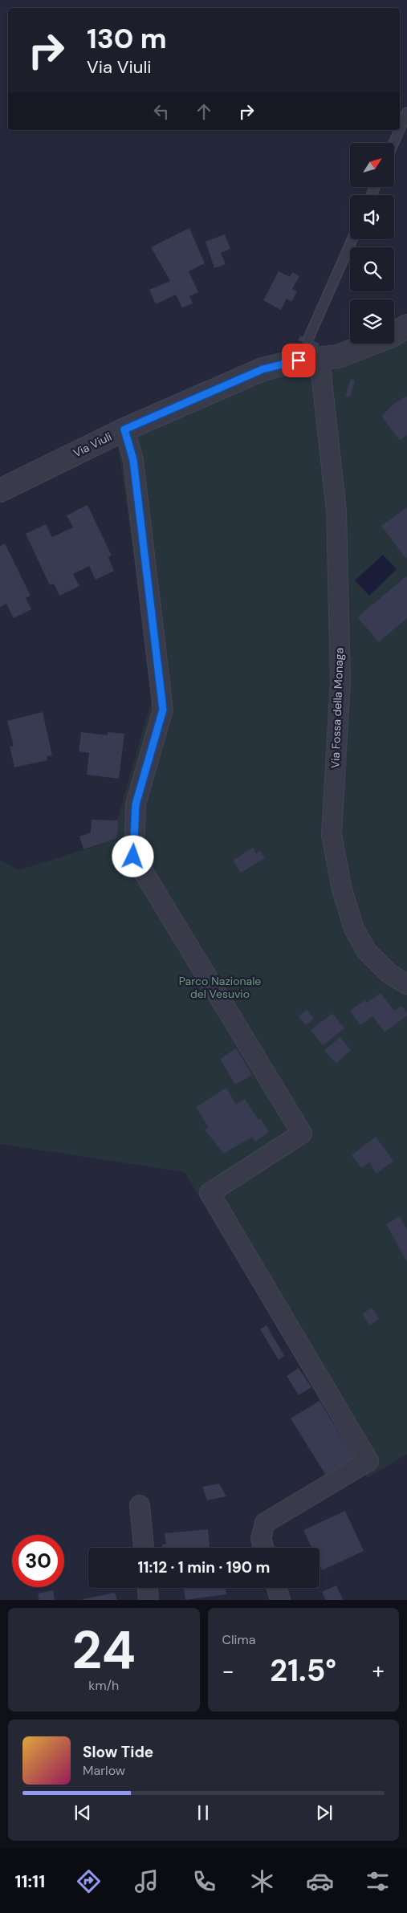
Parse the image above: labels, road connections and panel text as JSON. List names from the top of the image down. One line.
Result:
{"streets":{"street":["Via Viuli","Via Fossa della Monaga"]},"crossings":[["Via Viuli","Via Fossa della Monaga"]],"parks":["Parco Nazionale del Vesuvio"],"north":"top right","page":{"turn":["130 m","Via Viuli"],"limit":"30","trip":"11:12 · 1 min · 190 m","tile":[["24","km/h"],"Clima"],"heat":["−","21.5°","+"],"song":["Slow Tide","Marlow"],"tabs":"11:11"}}
